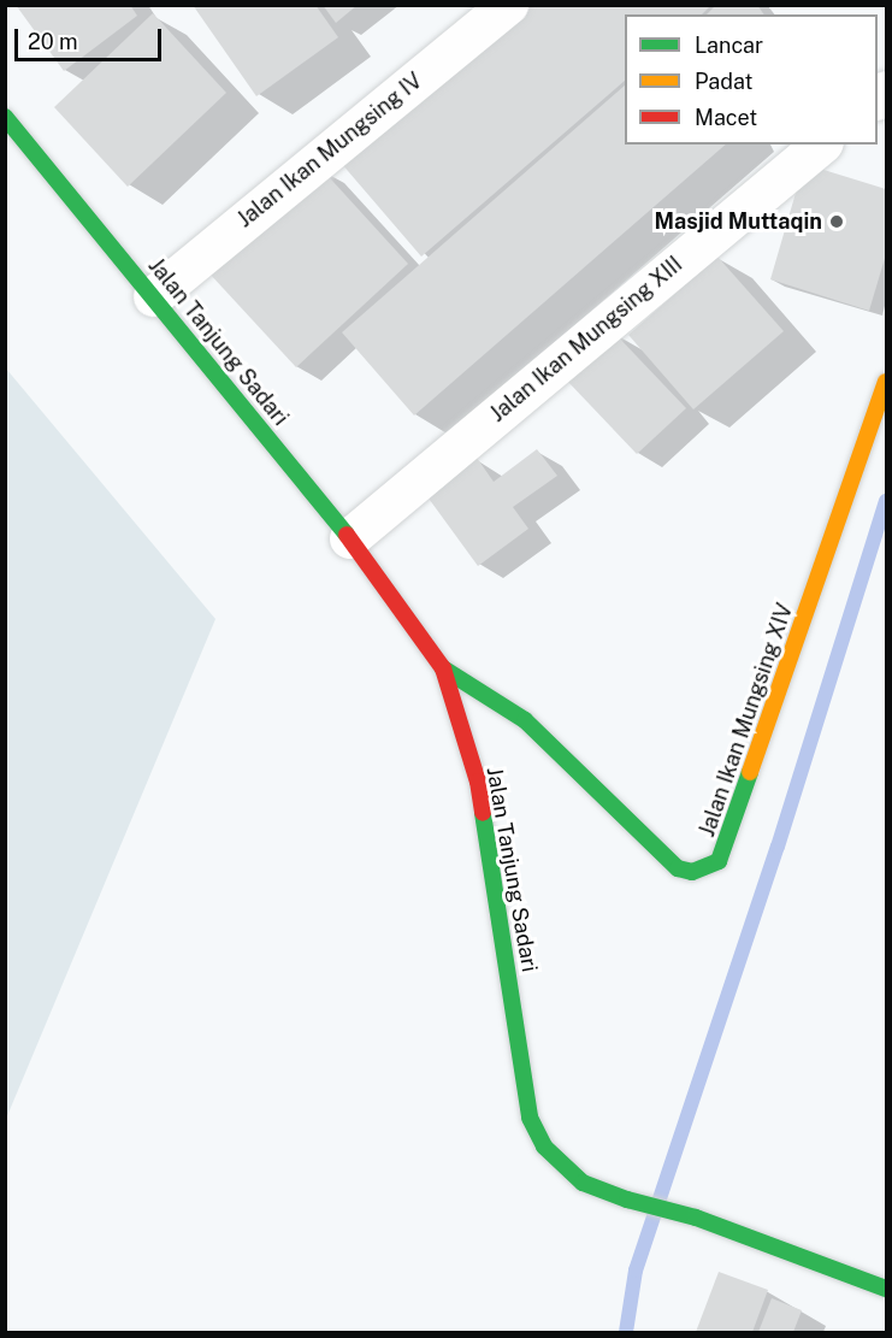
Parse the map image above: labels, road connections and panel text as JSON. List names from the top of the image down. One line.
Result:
{"streets":{"street":["Jalan Ikan Mungsing IV","Jalan Ikan Mungsing XIII","Jalan Tanjung Sadari","Jalan Ikan Mungsing XIV"]},"crossings":[["Jalan Ikan Mungsing IV","Jalan Tanjung Sadari"],["Jalan Ikan Mungsing XIII","Jalan Tanjung Sadari"],["Jalan Tanjung Sadari","Jalan Ikan Mungsing XIV"]],"places":["Masjid Muttaqin"],"legend":["Lancar","Padat","Macet"],"scale_bar":"20 m"}
